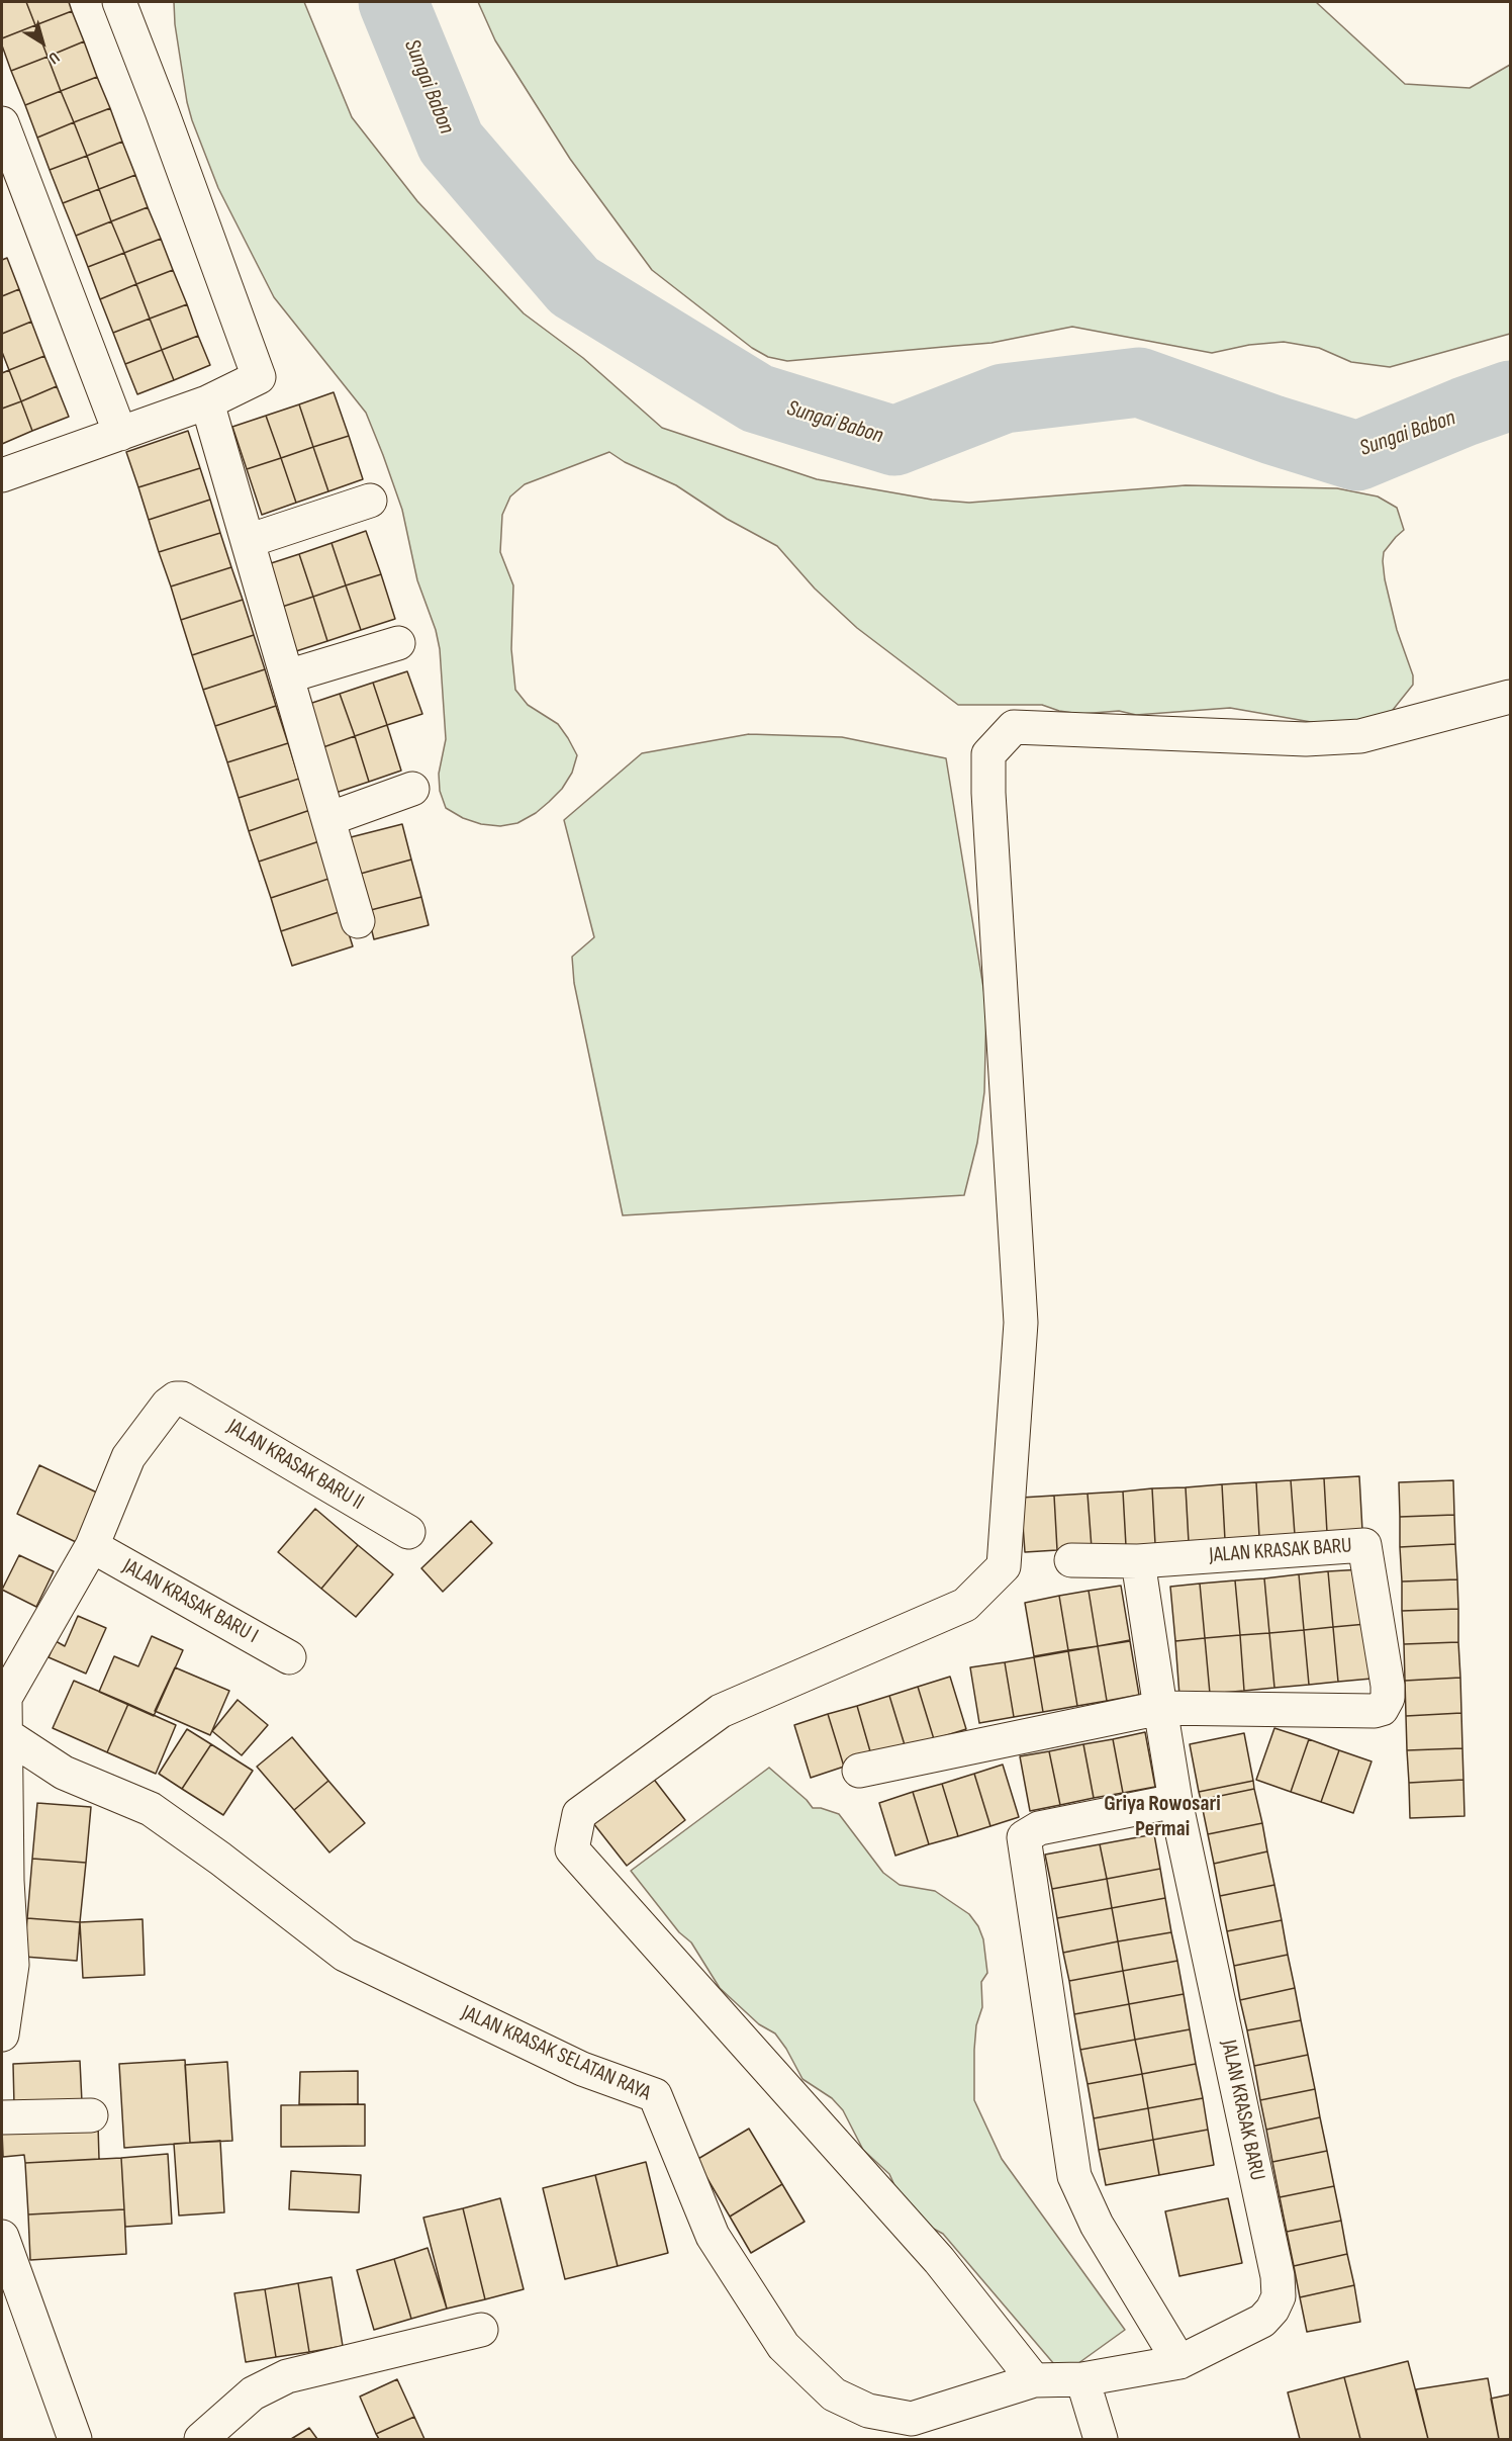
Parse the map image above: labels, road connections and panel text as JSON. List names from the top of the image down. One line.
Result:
{"streets":{"street":["JALAN KRASAK BARU II","JALAN KRASAK BARU","JALAN KRASAK BARU I","JALAN KRASAK SELATAN RAYA"]},"crossings":[["JALAN KRASAK BARU II","JALAN KRASAK BARU I"],["JALAN KRASAK BARU","JALAN KRASAK SELATAN RAYA"]],"districts":["Griya Rowosari Permai"],"water":["Sungai Babon"],"north":"bottom right"}
